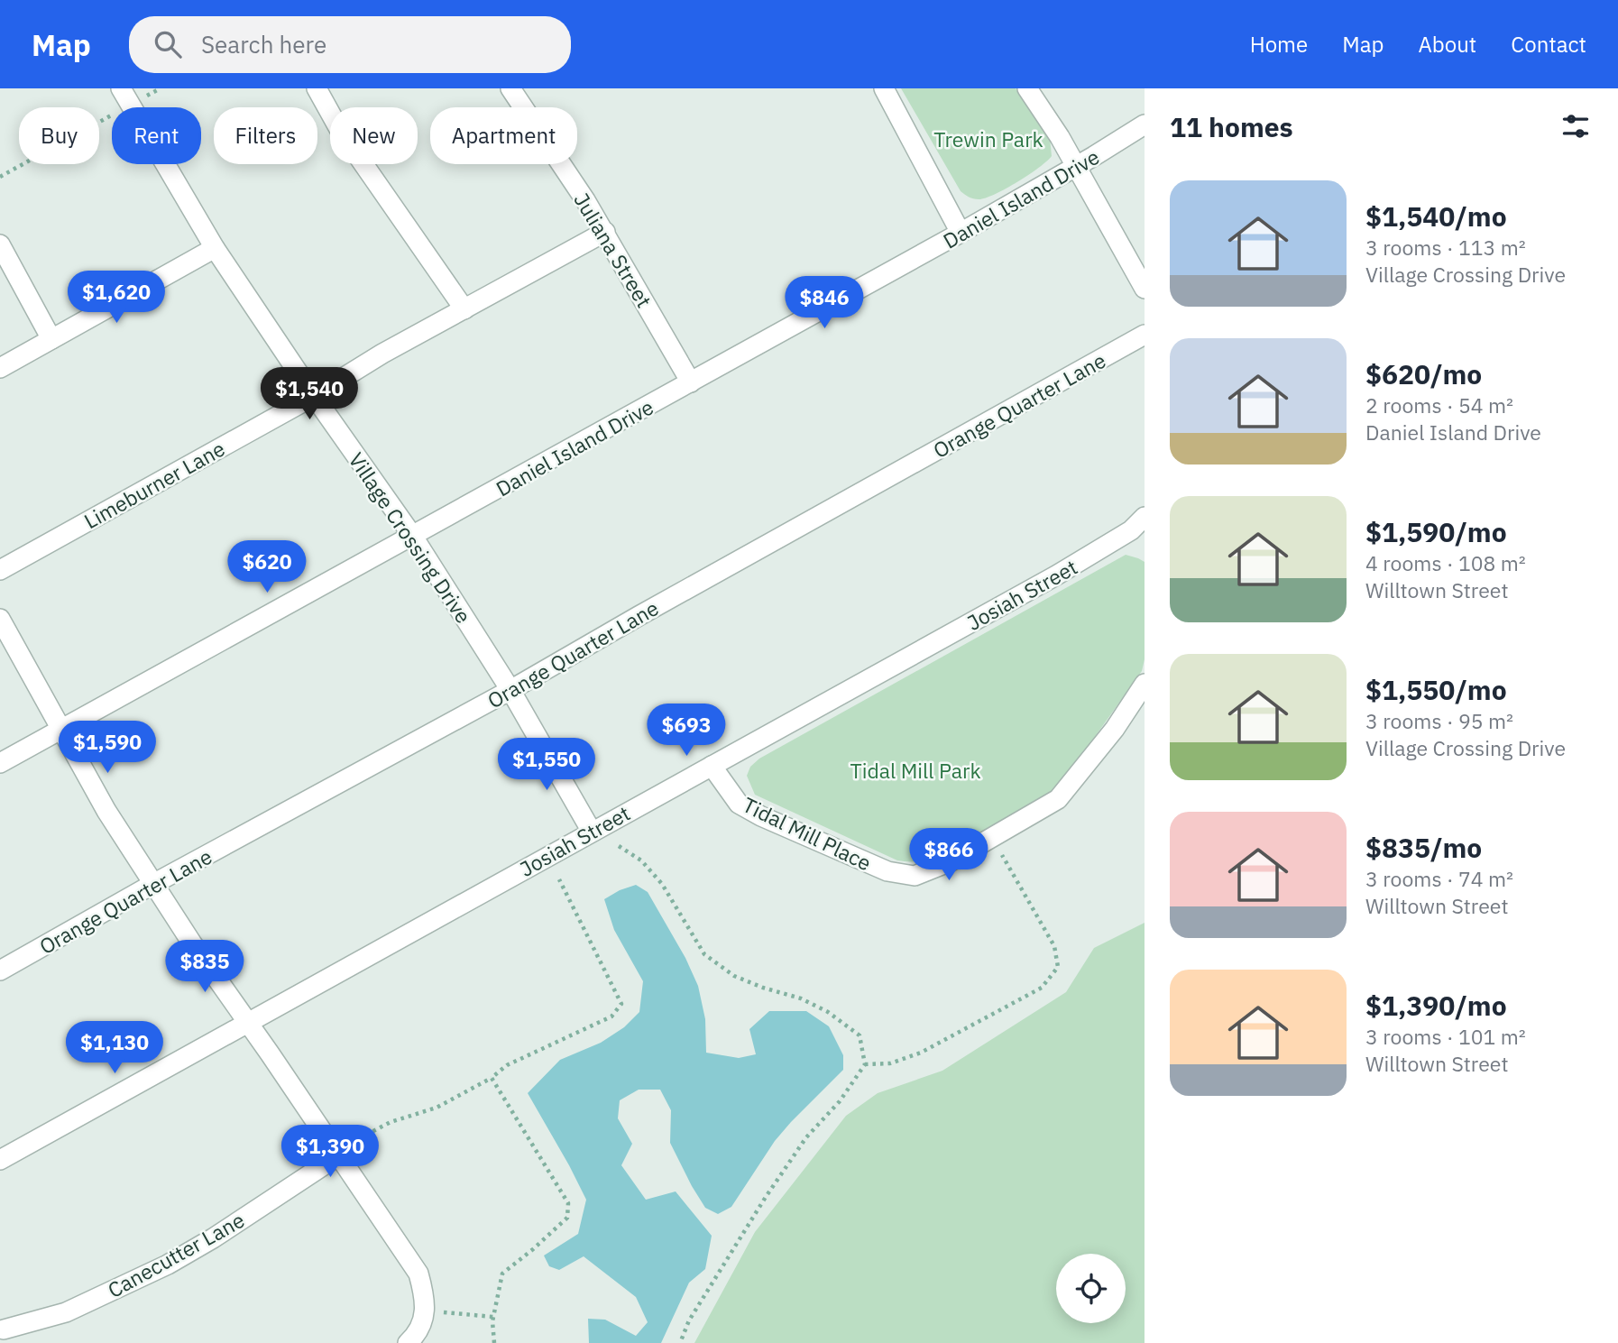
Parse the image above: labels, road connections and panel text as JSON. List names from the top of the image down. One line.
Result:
{"streets":{"street":["Daniel Island Drive","Juliana Street","Orange Quarter Lane","Limeburner Lane","Village Crossing Drive","Josiah Street","Tidal Mill Place","Canecutter Lane"]},"crossings":[["Daniel Island Drive","Juliana Street"],["Daniel Island Drive","Village Crossing Drive"],["Juliana Street","Limeburner Lane"],["Orange Quarter Lane","Village Crossing Drive"],["Limeburner Lane","Village Crossing Drive"],["Village Crossing Drive","Josiah Street"],["Josiah Street","Tidal Mill Place"]],"parks":["Trewin Park","Tidal Mill Park"],"page":{"header":"Map","search":"Search here","nav":["Home","Map","About","Contact"],"heading":"11 homes","chip":["Buy","Rent","Filters","New","Apartment"],"list":[{"name":"$1,540/mo","note":"3 rooms · 113 m² · Village Crossing Drive"},{"name":"$620/mo","note":"2 rooms · 54 m² · Daniel Island Drive"},{"name":"$1,590/mo","note":"4 rooms · 108 m² · Willtown Street"},{"name":"$1,550/mo","note":"3 rooms · 95 m² · Village Crossing Drive"},{"name":"$835/mo","note":"3 rooms · 74 m² · Willtown Street"},{"name":"$1,390/mo","note":"3 rooms · 101 m² · Willtown Street"}],"price":["$1,620","$846","$1,540","$620","$693","$1,590","$1,550","$866","$835","$1,130","$1,390"]}}
